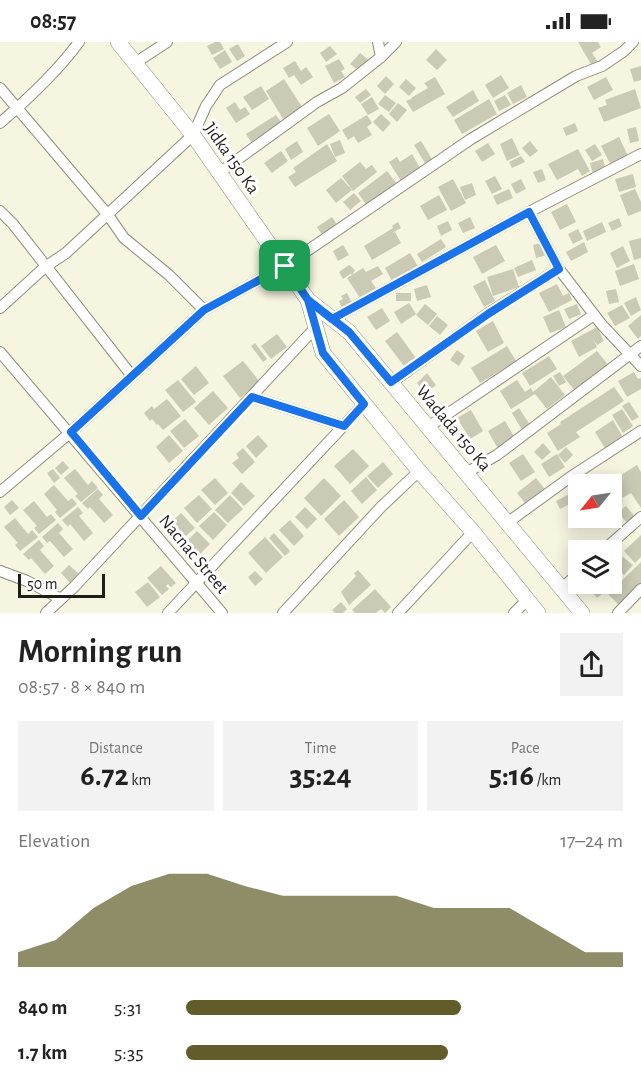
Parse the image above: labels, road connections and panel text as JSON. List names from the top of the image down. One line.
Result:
{"streets":{"street":["Jidka 150 Ka","Wadada 150 Ka","Nacnac Street"]},"crossings":[["Jidka 150 Ka","Wadada 150 Ka"]],"scale_bar":"50 m","north":"bottom left","page":{"status":"08:57","scale":"50 m","heading":["Morning run","08:57 · 8 × 840 m"],"stats":[["Distance","6.72 km"],["Time","35:24"],["Pace","5:16 /km"]],"chart":["Elevation","17–24 m"],"list":[{"name":"840 m","note":"5:31"},{"name":"1.7 km","note":"5:35"}]}}
